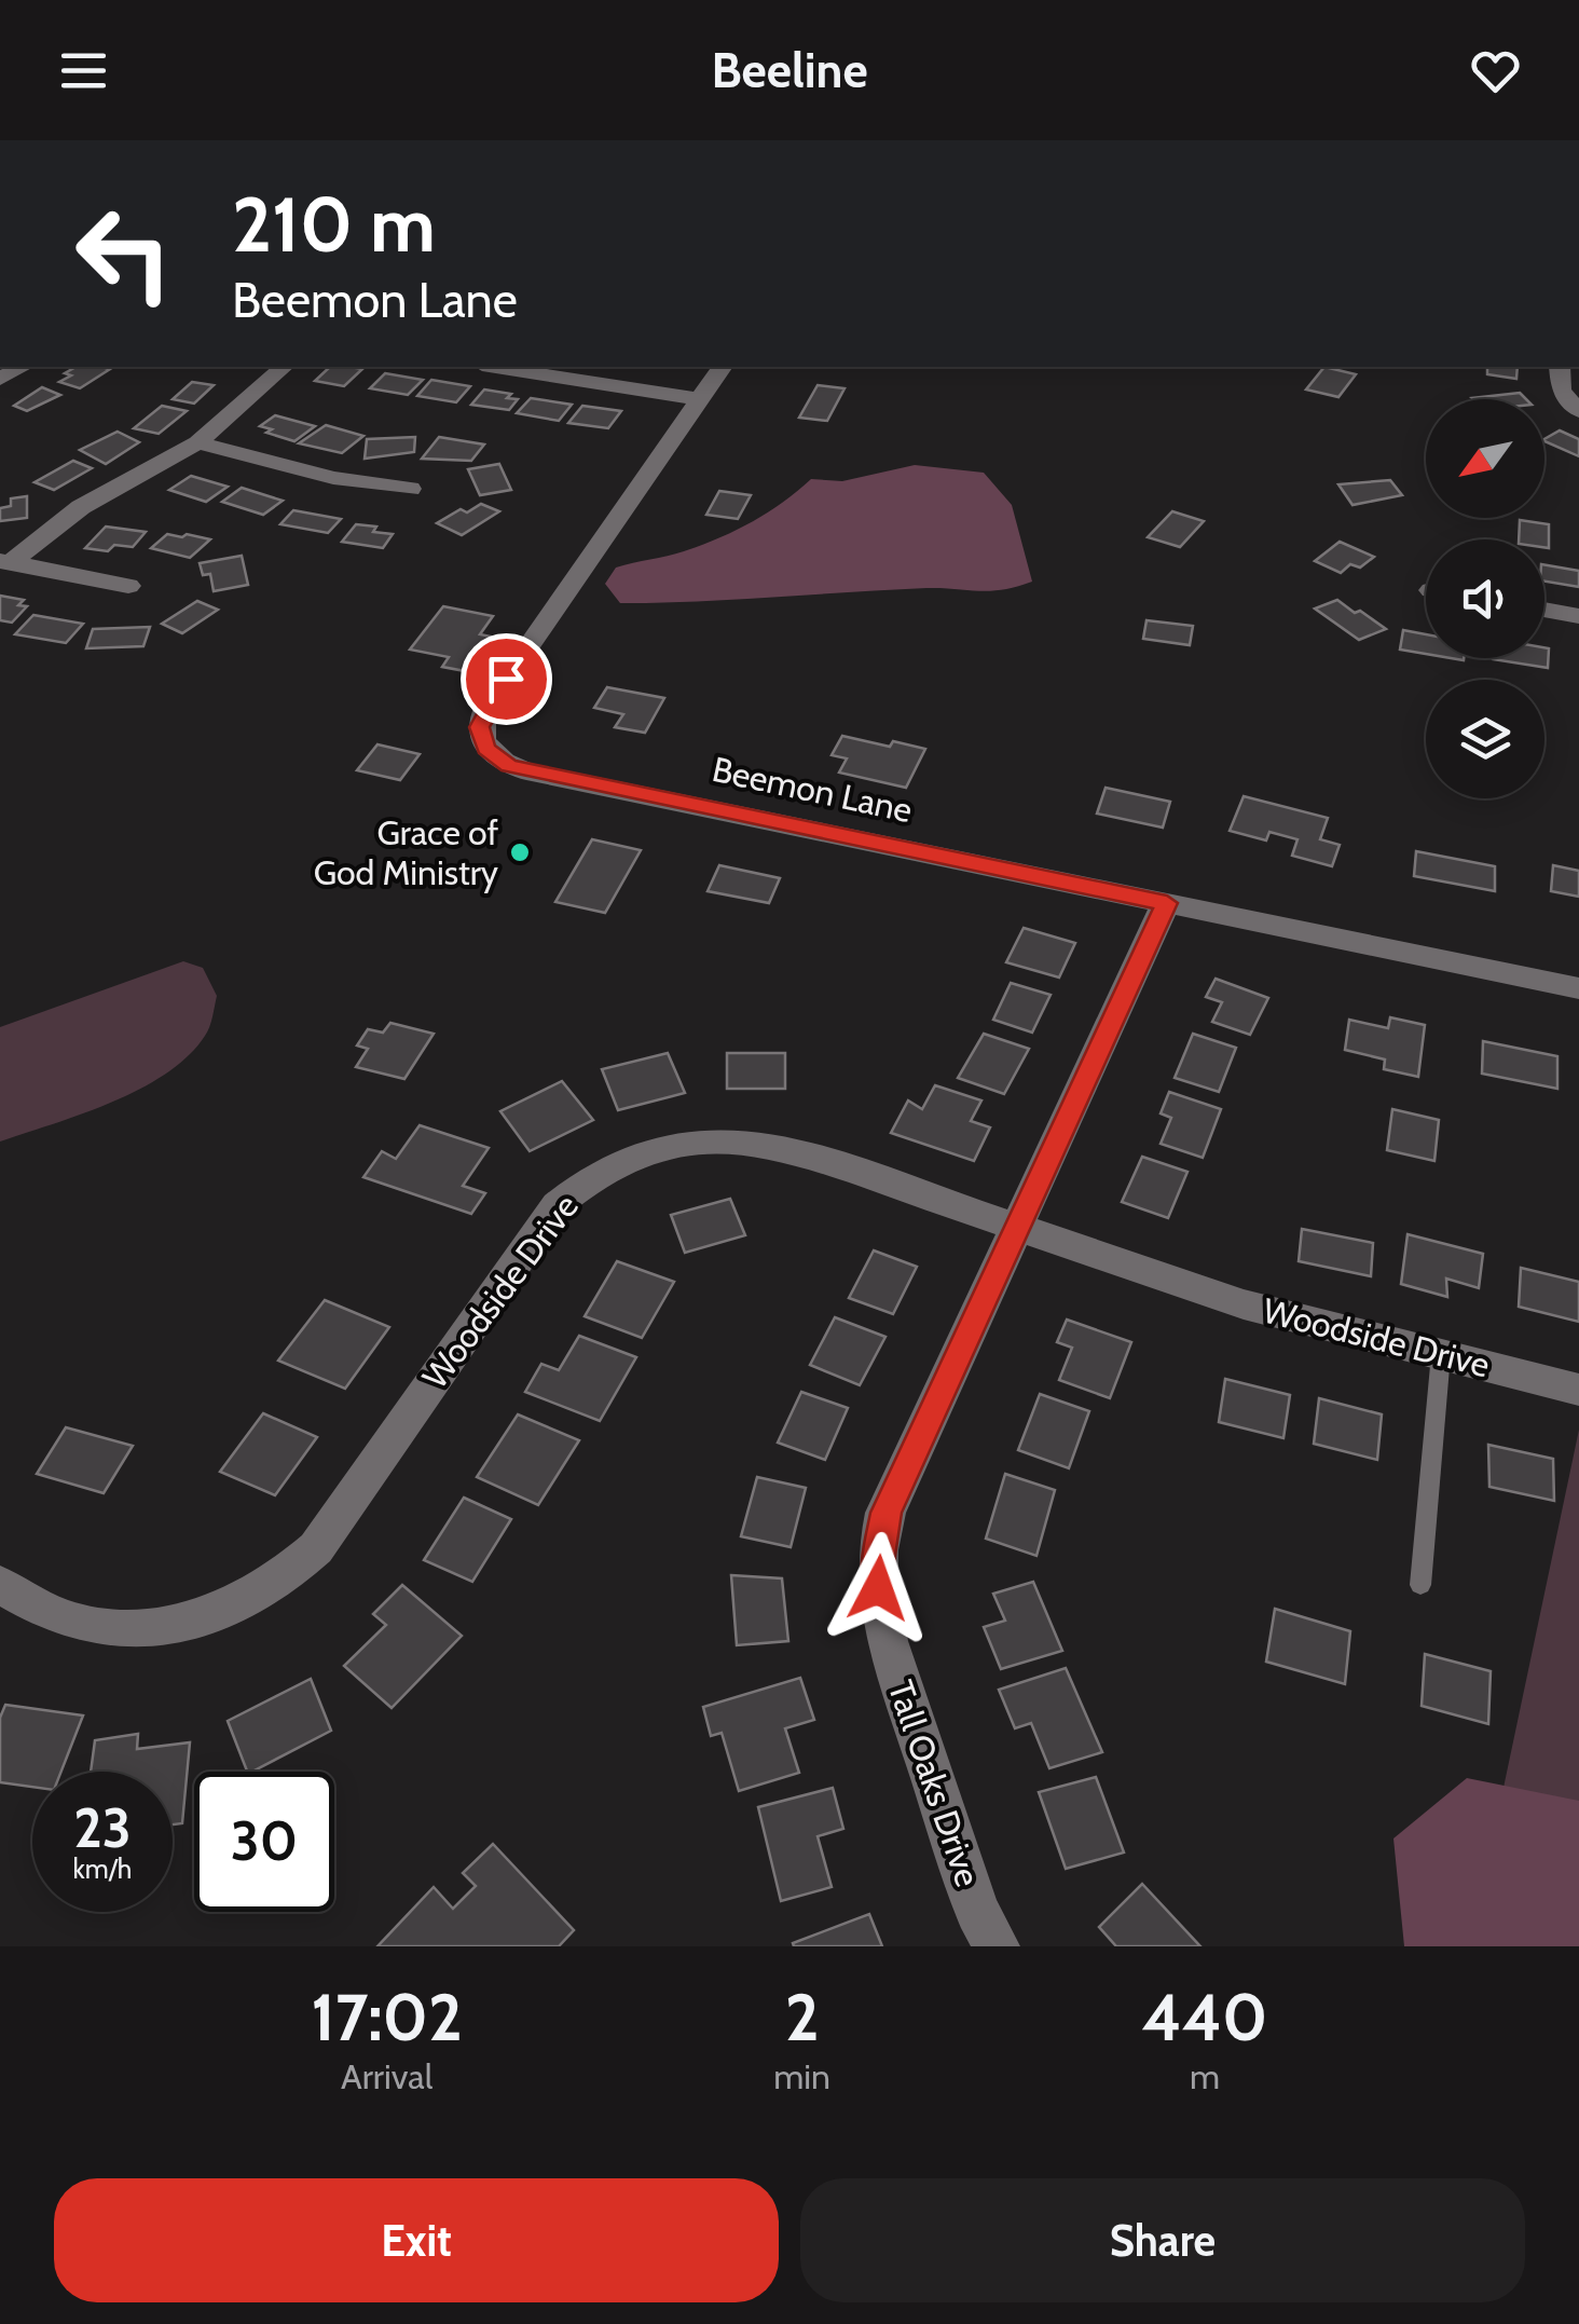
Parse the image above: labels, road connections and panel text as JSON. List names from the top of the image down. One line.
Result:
{"streets":{"street":["Beemon Lane","Woodside Drive","Tall Oaks Drive"]},"crossings":[["Beemon Lane","Tall Oaks Drive"],["Woodside Drive","Tall Oaks Drive"]],"places":["Grace of God Ministry"],"north":"bottom left","page":{"header":"Beeline","turn":["210 m","Beemon Lane"],"speed":"23 km/h","limit":"30","eta":["17:02","Arrival","2","min","440","m"],"buttons":["Exit","Share"]}}
